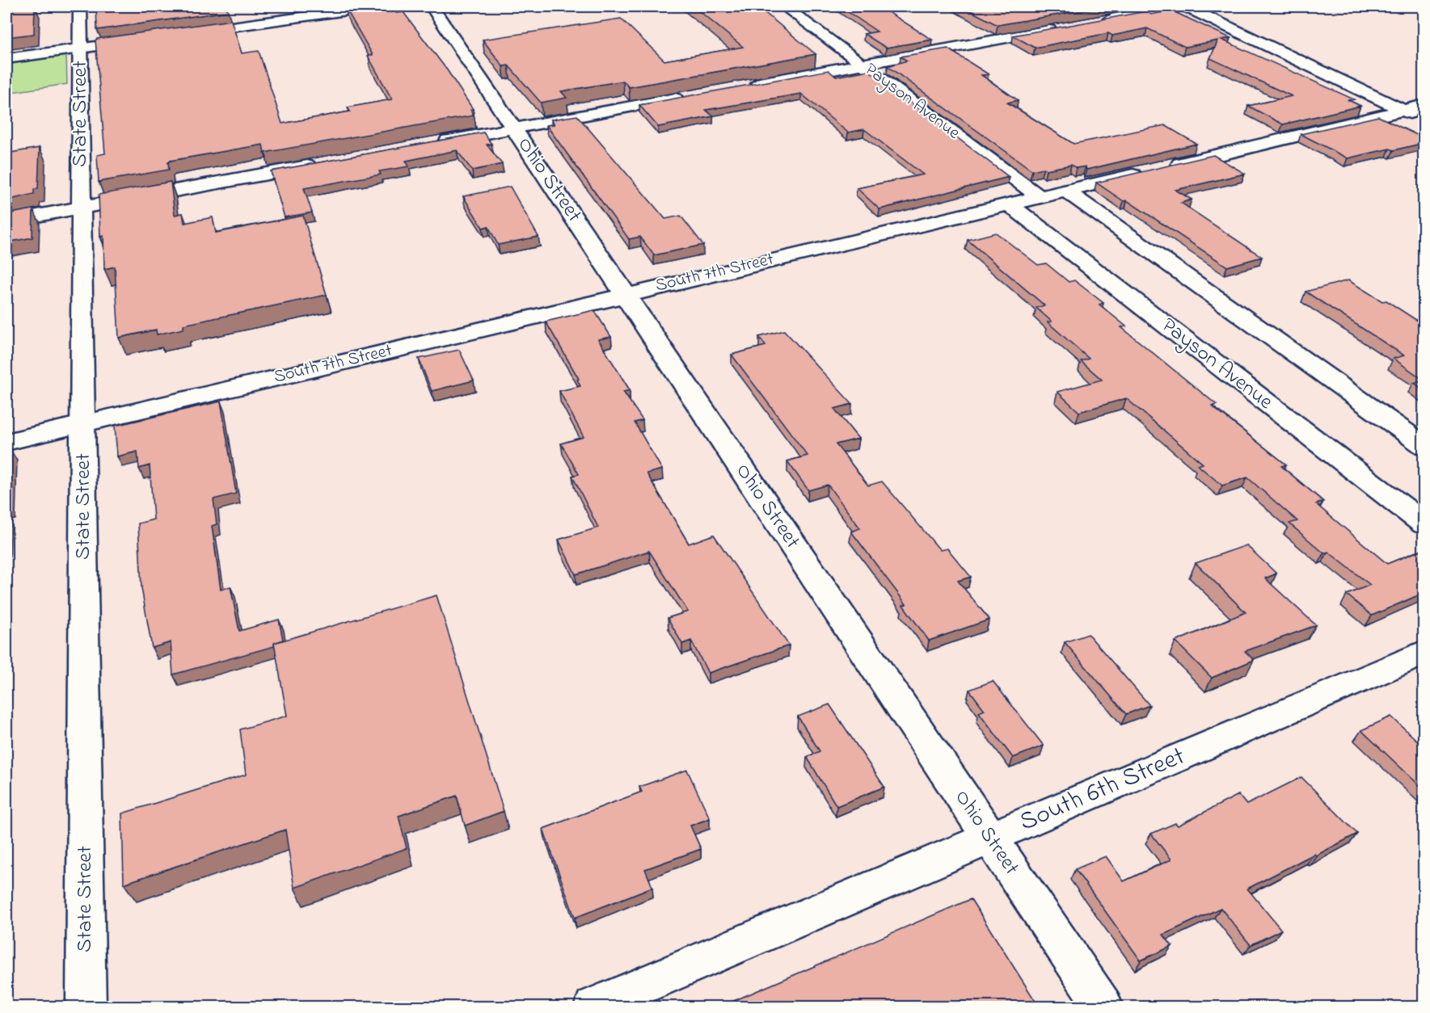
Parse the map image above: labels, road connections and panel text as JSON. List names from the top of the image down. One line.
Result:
{"streets":{"street":["Payson Avenue","State Street","Ohio Street","South 7th Street","South 6th Street"]},"crossings":[["Payson Avenue","South 7th Street"],["State Street","South 7th Street"],["Ohio Street","South 7th Street"],["Ohio Street","South 6th Street"]]}
